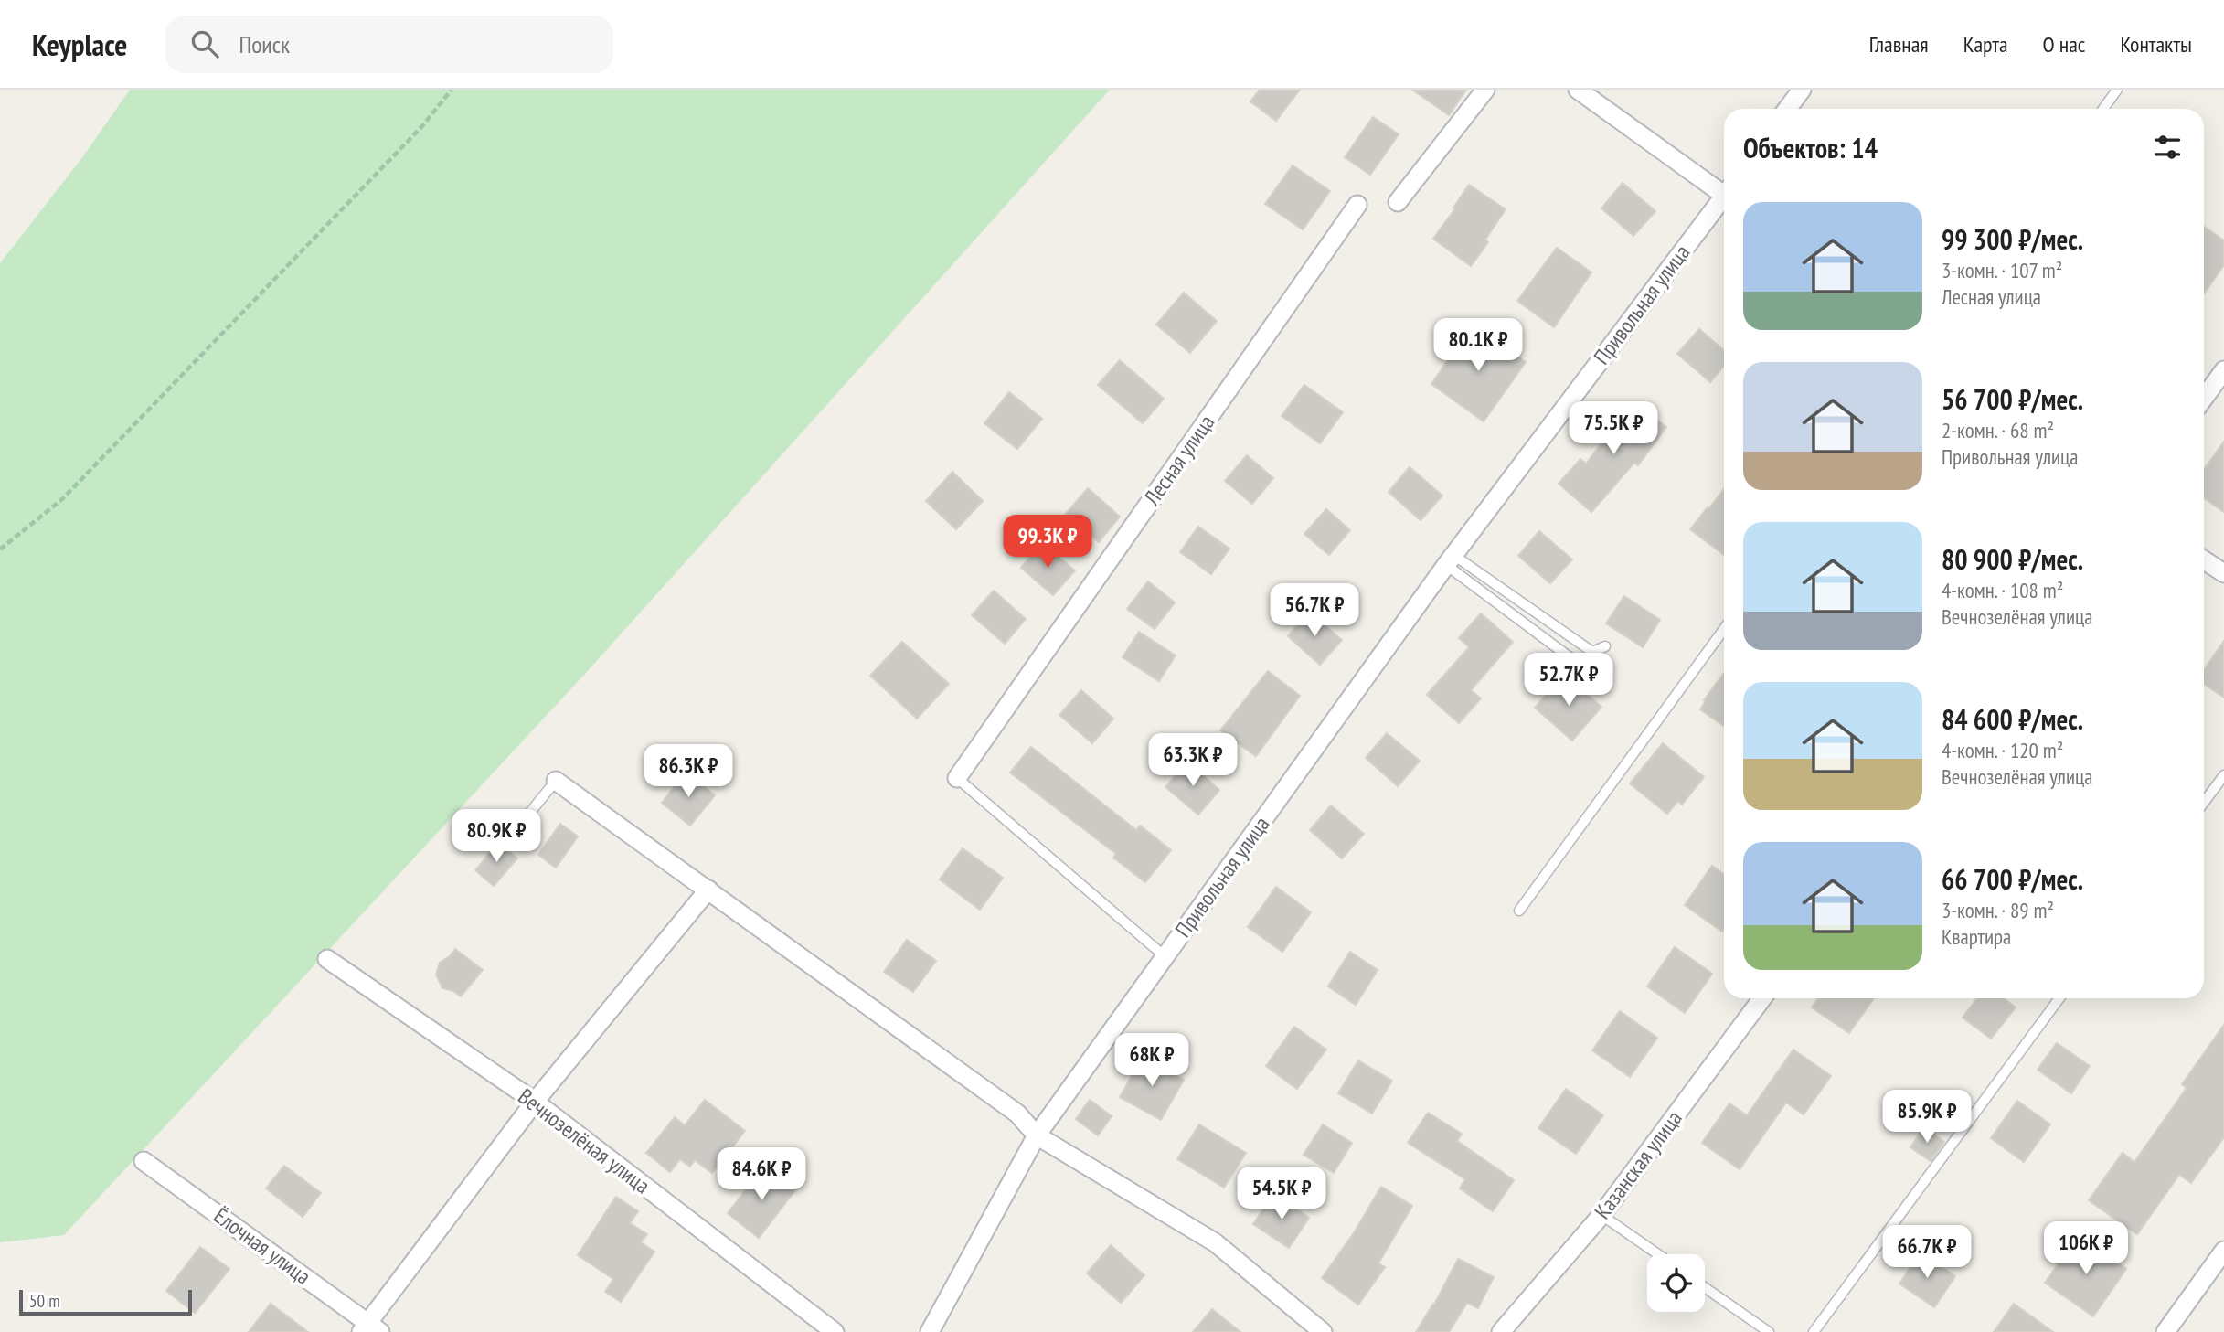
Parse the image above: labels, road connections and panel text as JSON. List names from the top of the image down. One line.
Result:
{"streets":{"street":["Привольная улица","Лесная улица","Вечнозелёная улица","Казанская улица","Ёлочная улица"]},"scale_bar":"50 m","page":{"header":"Keyplace","search":"Поиск","nav":["Главная","Карта","О нас","Контакты"],"heading":"Объектов: 14","list":[{"name":"99 300 ₽/мес.","note":"3-комн. · 107 m² · Лесная улица"},{"name":"56 700 ₽/мес.","note":"2-комн. · 68 m² · Привольная улица"},{"name":"80 900 ₽/мес.","note":"4-комн. · 108 m² · Вечнозелёная улица"},{"name":"84 600 ₽/мес.","note":"4-комн. · 120 m² · Вечнозелёная улица"},{"name":"66 700 ₽/мес.","note":"3-комн. · 89 m² · Квартира"}],"price":["80.1K ₽","75.5K ₽","99.3K ₽","56.7K ₽","52.7K ₽","63.3K ₽","86.3K ₽","80.9K ₽","68K ₽","85.9K ₽","84.6K ₽","54.5K ₽","106K ₽","66.7K ₽"],"scale":"50 m"}}
